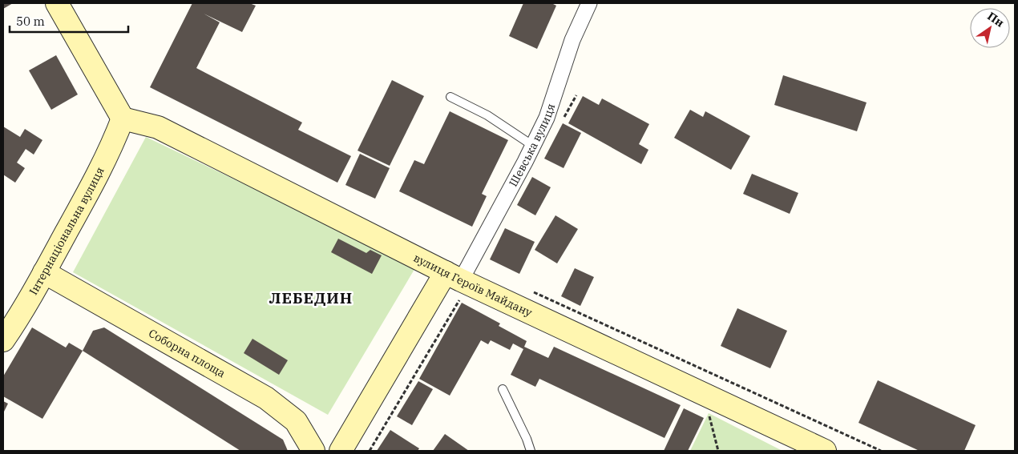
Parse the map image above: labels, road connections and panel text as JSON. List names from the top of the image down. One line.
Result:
{"streets":{"main road":["Інтернаціональна вулиця","вулиця Героїв Майдану","Соборна площа"],"street":["Шевська вулиця"]},"crossings":[["Шевська вулиця","вулиця Героїв Майдану"],["Інтернаціональна вулиця","вулиця Героїв Майдану"],["Інтернаціональна вулиця","Соборна площа"]],"districts":["ЛЕБЕДИН"],"scale_bar":"50 m","north":"top right"}
